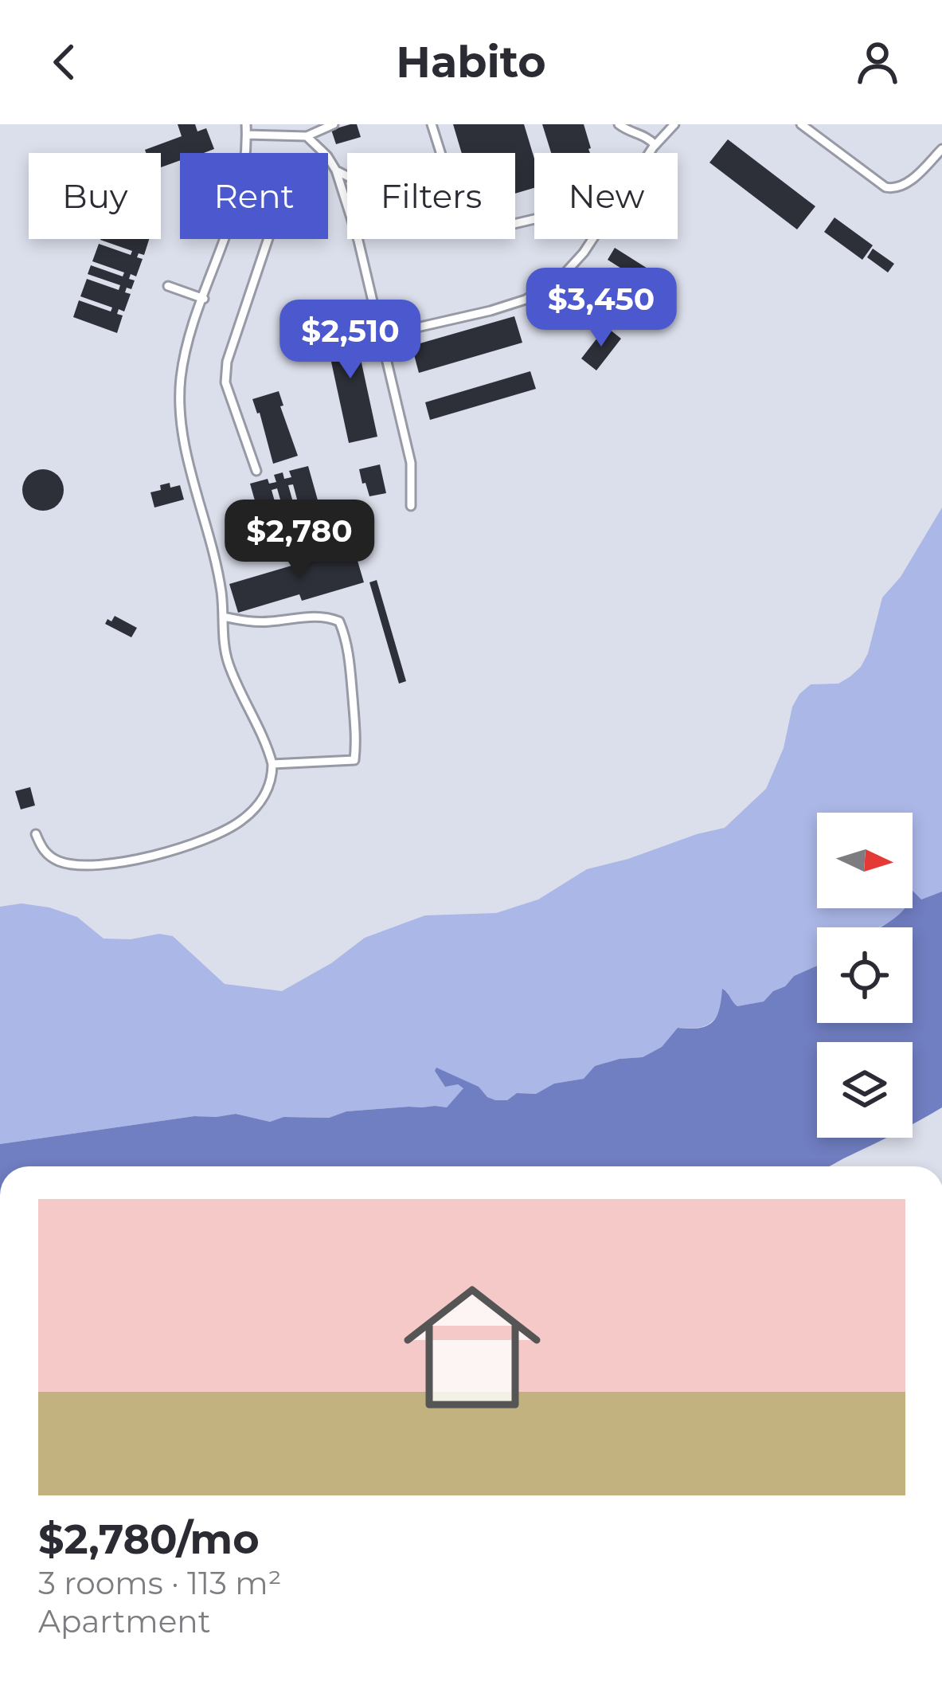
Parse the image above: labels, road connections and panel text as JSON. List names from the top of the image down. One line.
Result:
{"north":"right","page":{"header":"Habito","chip":["Buy","Rent","Filters","New"],"price":["$3,450","$2,510","$2,780"],"list":[{"name":"$2,780/mo","note":"3 rooms · 113 m² · Apartment"}]}}
